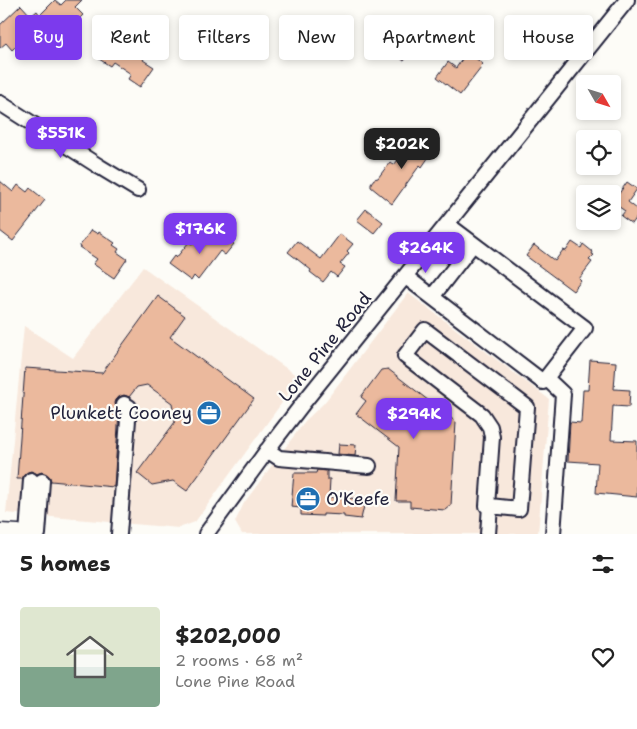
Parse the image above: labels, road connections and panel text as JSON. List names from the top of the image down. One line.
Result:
{"streets":{"street":["Lone Pine Road"]},"places":{"office":["Plunkett Cooney","O'Keefe"]},"north":"bottom right","page":{"chip":["Buy","Rent","Filters","New","Apartment","House"],"price":["$551K","$202K","$176K","$264K","$294K"],"heading":"5 homes","list":[{"name":"$202,000","note":"2 rooms · 68 m² · Lone Pine Road"}]}}
